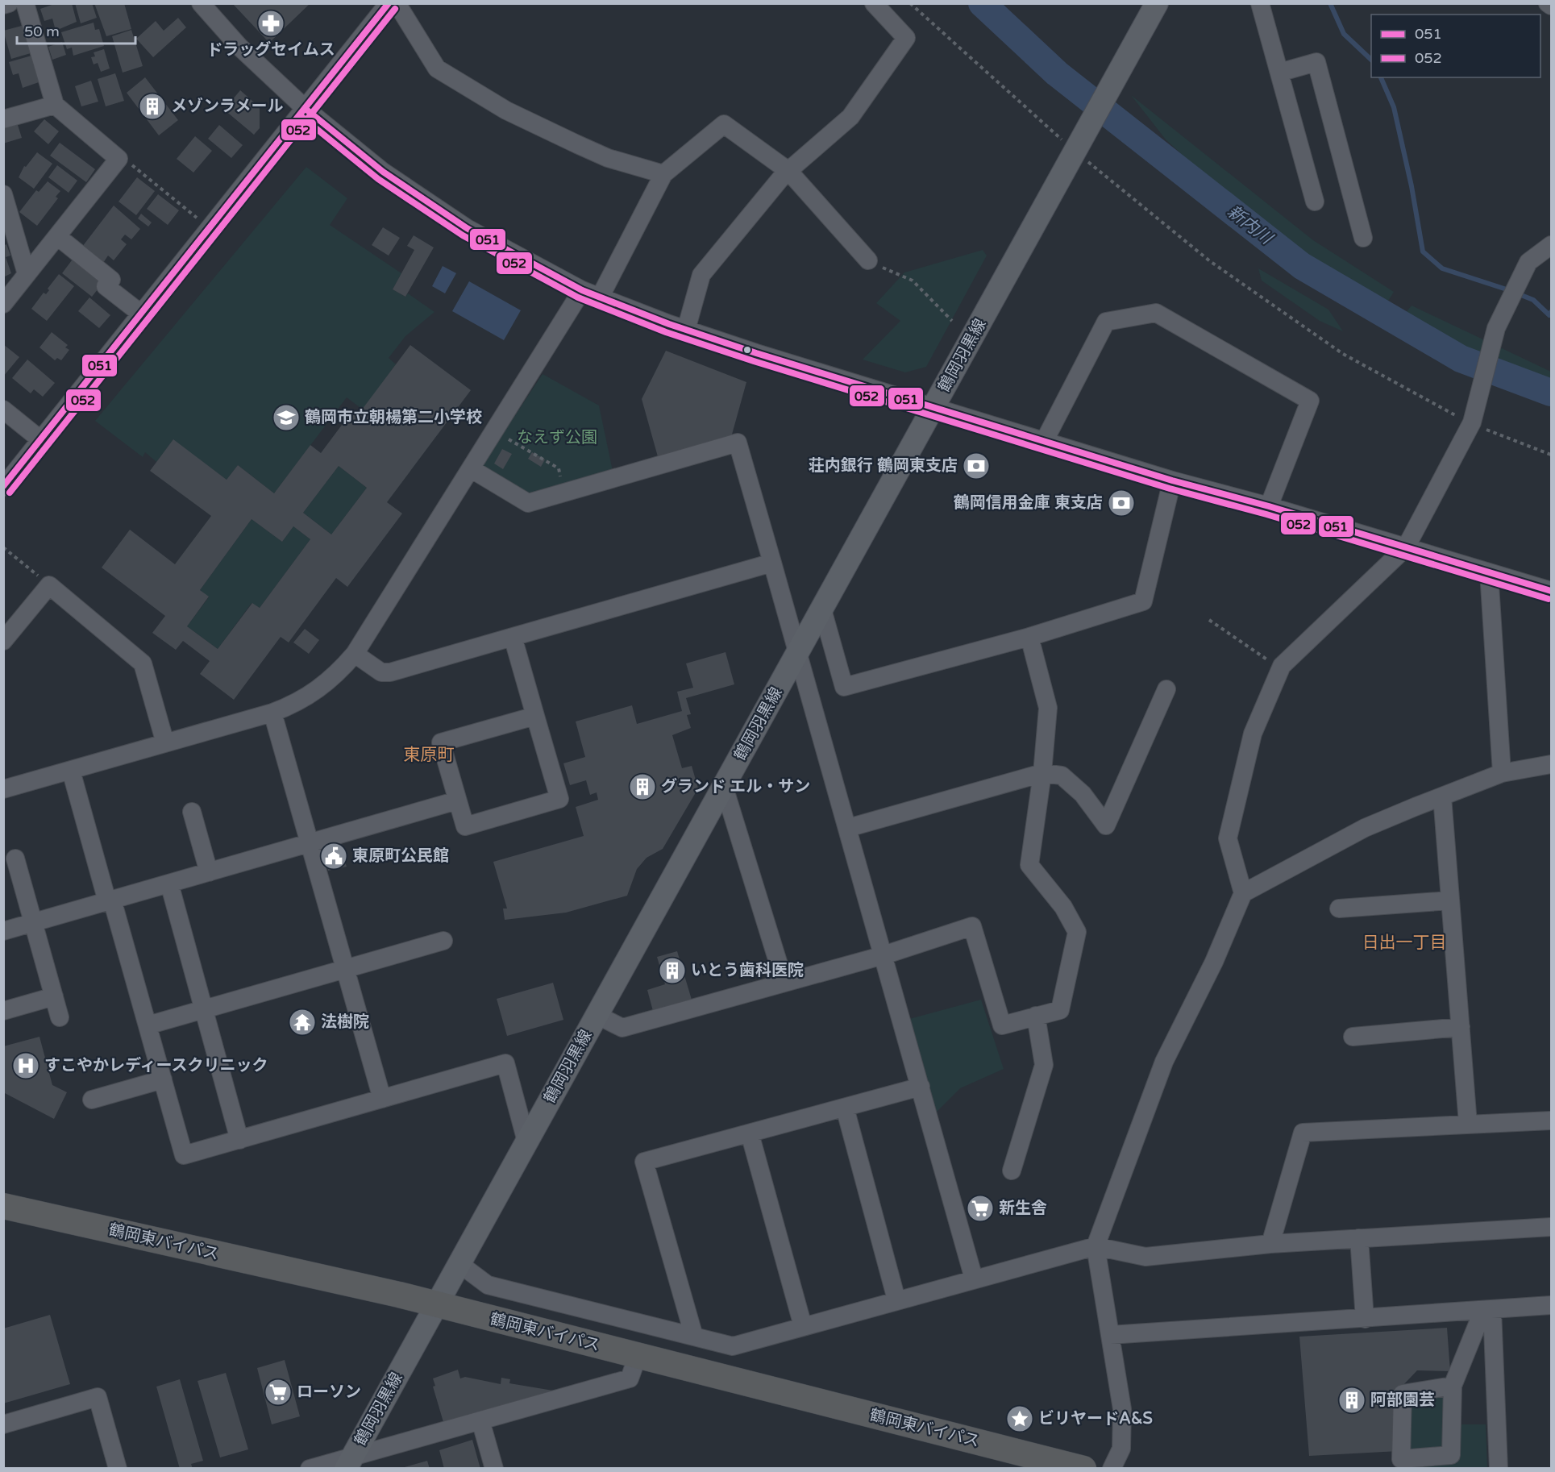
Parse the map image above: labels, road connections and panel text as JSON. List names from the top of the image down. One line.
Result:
{"streets":{"highway":["鶴岡東バイパス"],"main road":["鶴岡羽黒線"]},"crossings":[["鶴岡羽黒線","鶴岡東バイパス"]],"districts":["東原町","日出一丁目"],"water":["新内川"],"parks":["なえず公園"],"places":{"pharmacy":["ドラッグセイムス"],"building":["メゾンラメール","グランド エル・サン","いとう歯科医院","阿部園芸"],"school or university":["鶴岡市立朝楊第二小学校"],"bank":["荘内銀行 鶴岡東支店","鶴岡信用金庫 東支店"],"public building":["東原町公民館"],"temple":["法樹院"],"hospital":["すこやかレディースクリニック"],"supermarket":["新生舎","ローソン"],"place":["ビリヤードA&S"]},"lines":["transit line 051","transit line 052"],"legend":["051","052"],"scale_bar":"50 m"}
